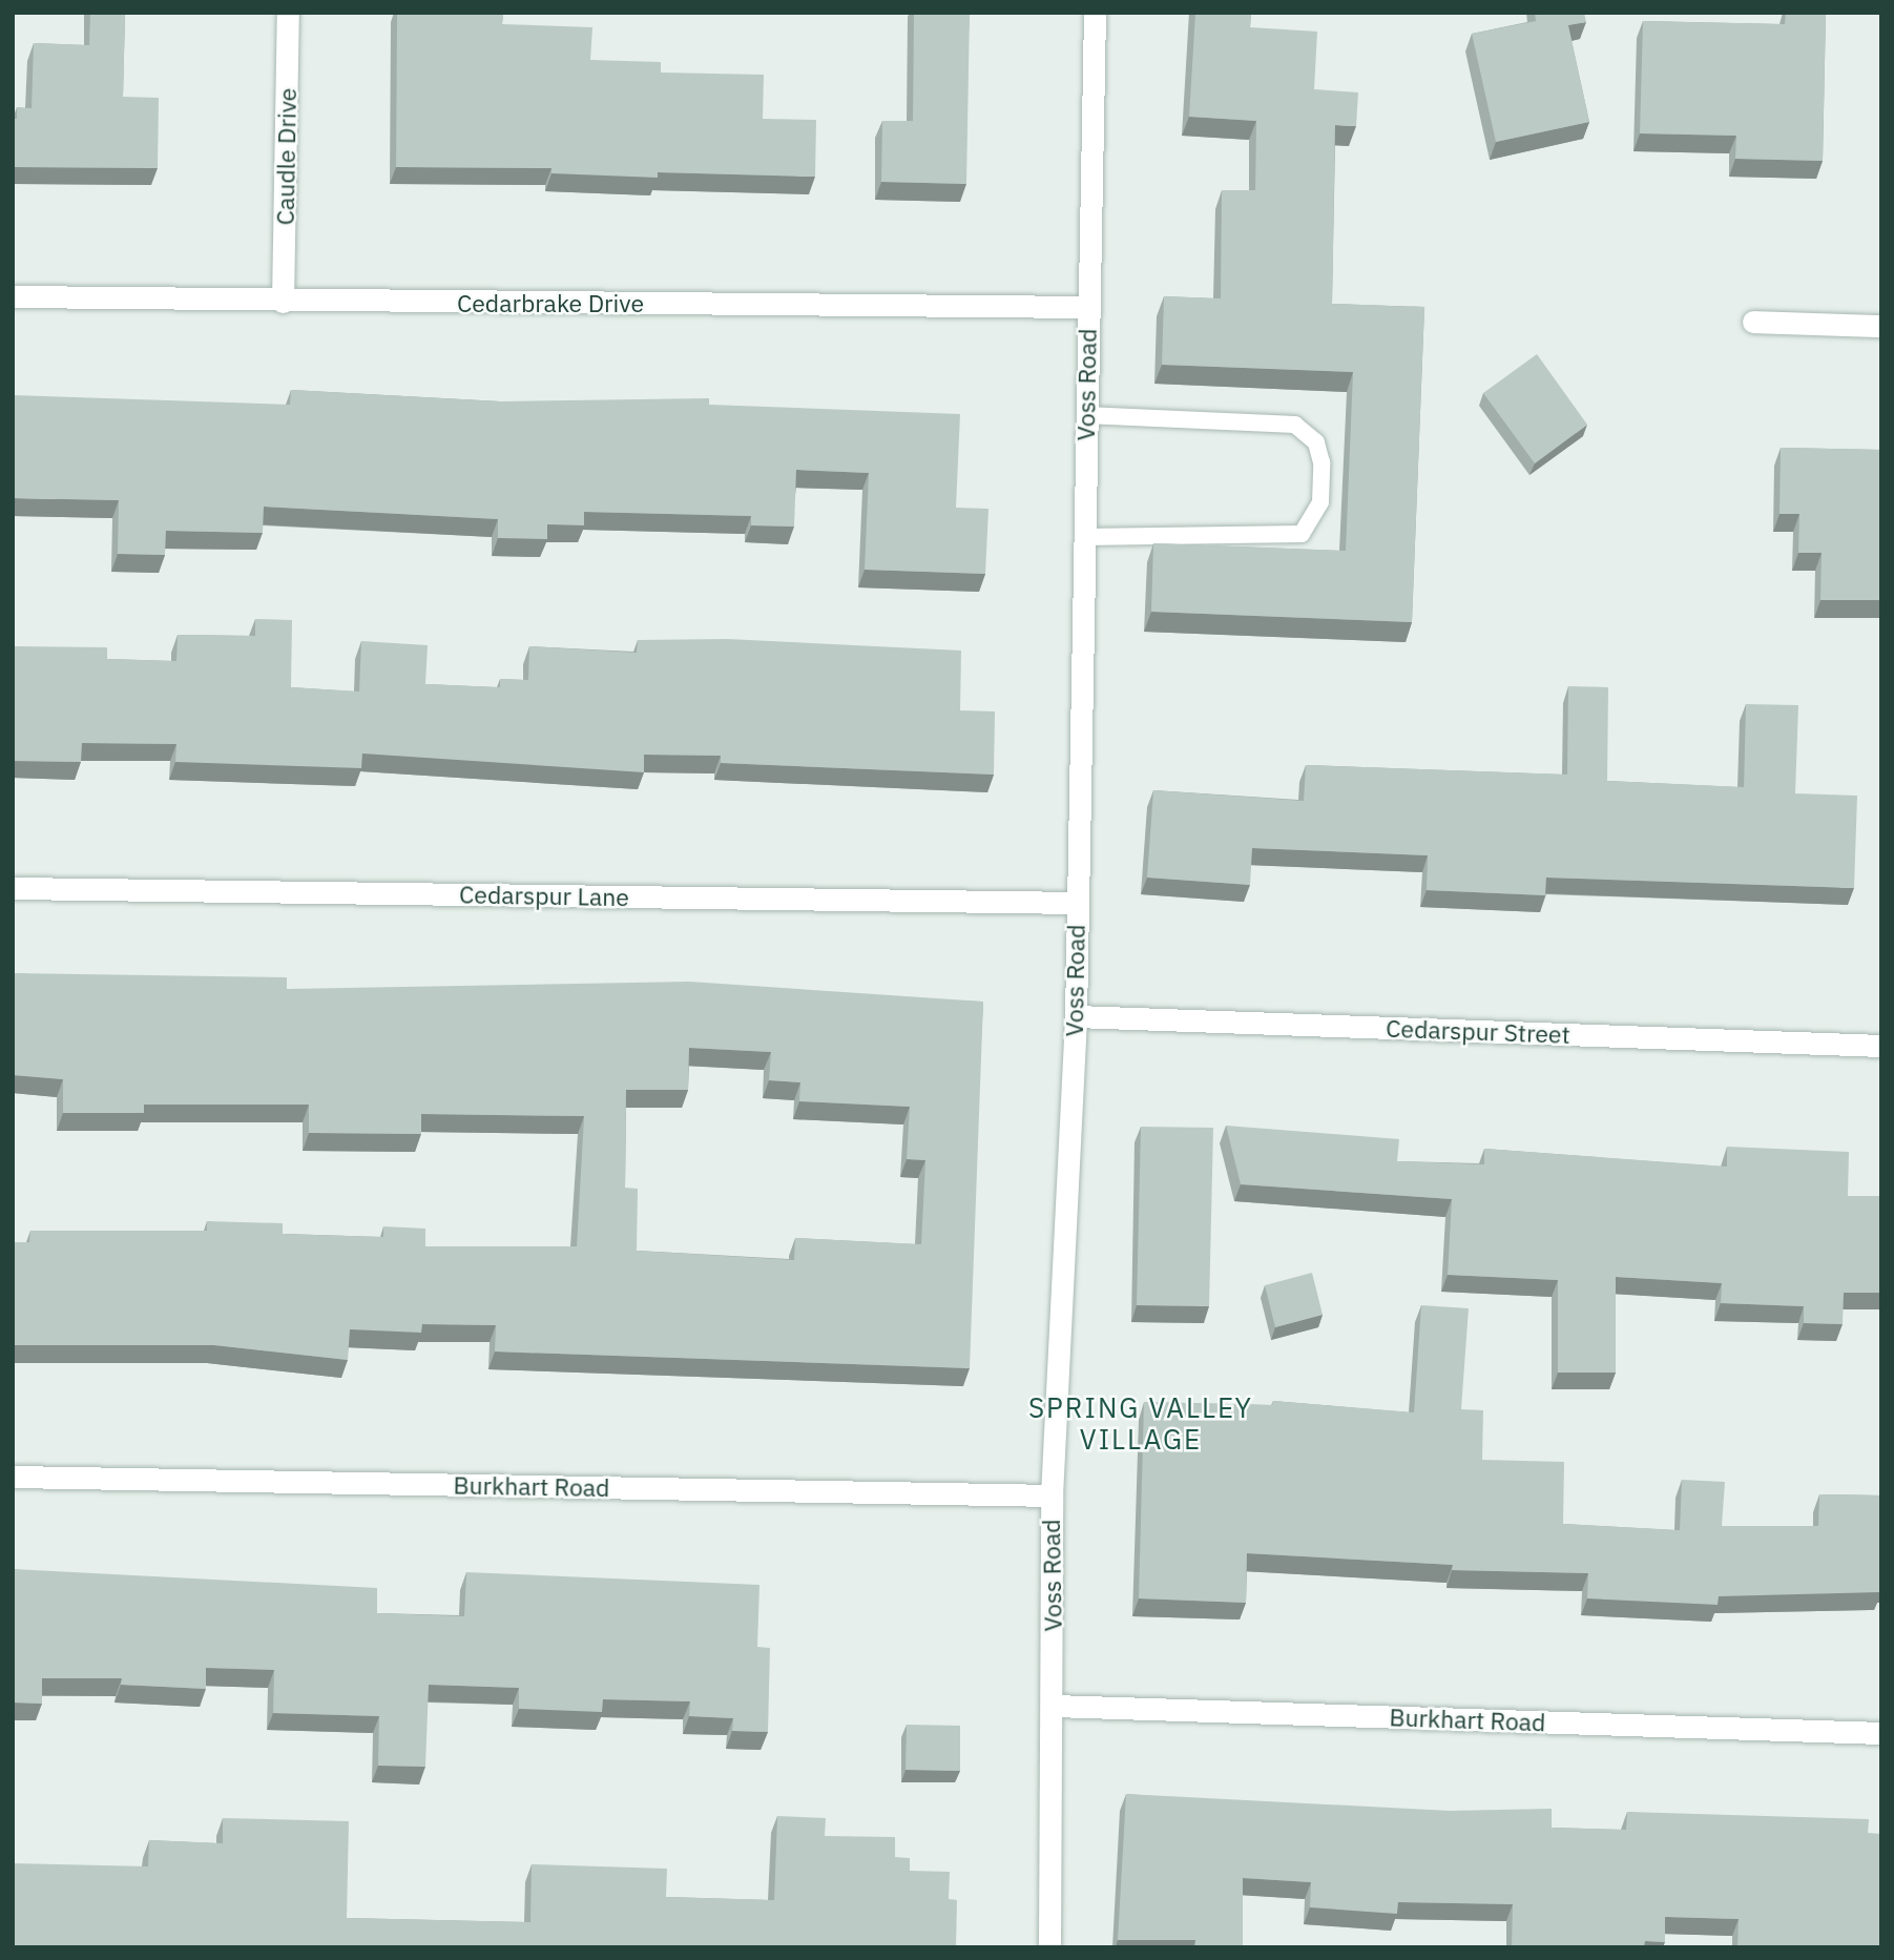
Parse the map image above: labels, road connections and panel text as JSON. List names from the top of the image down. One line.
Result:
{"streets":{"street":["Caudle Drive","Cedarbrake Drive","Voss Road","Cedarspur Lane","Cedarspur Street","Burkhart Road"]},"crossings":[["Caudle Drive","Cedarbrake Drive"],["Cedarbrake Drive","Voss Road"],["Voss Road","Cedarspur Lane"],["Voss Road","Cedarspur Street"],["Voss Road","Burkhart Road"]],"districts":["SPRING VALLEY VILLAGE"]}
